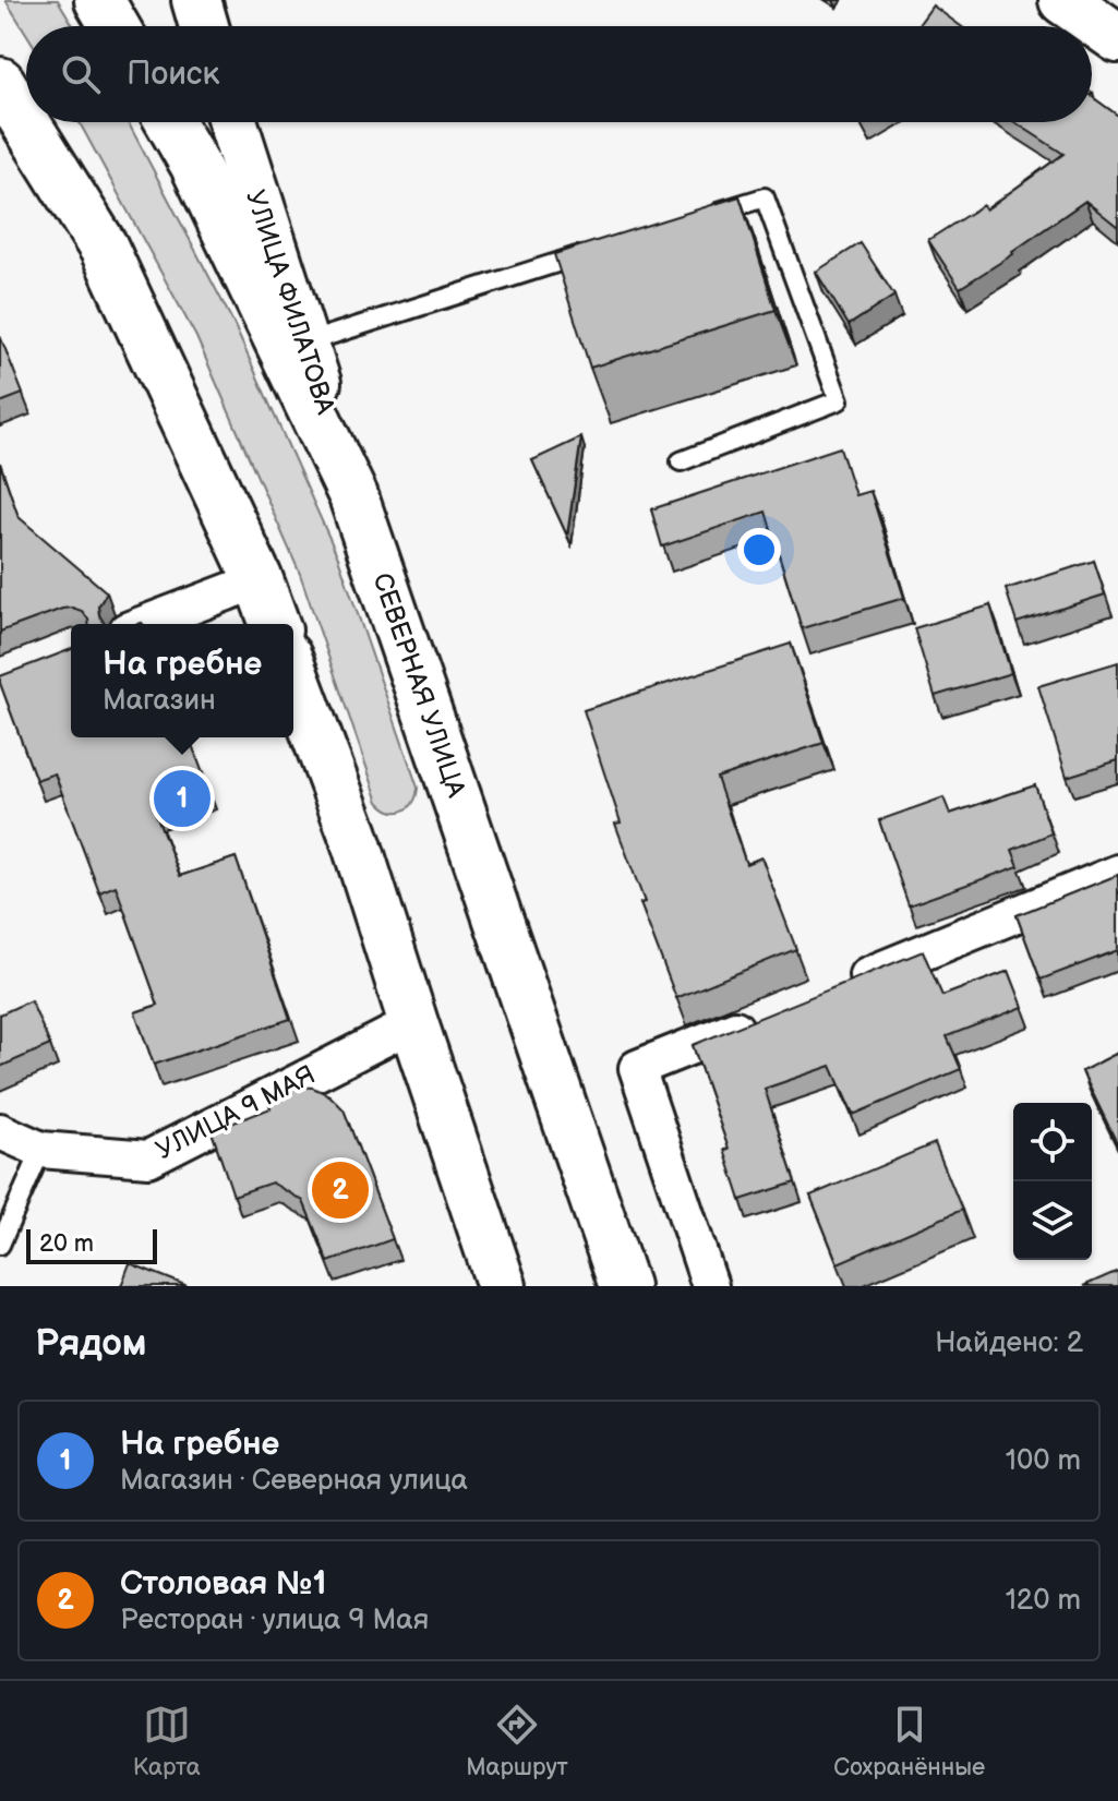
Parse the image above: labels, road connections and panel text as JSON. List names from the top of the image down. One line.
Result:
{"streets":{"main road":["УЛИЦА ФИЛАТОВА","СЕВЕРНАЯ УЛИЦА"],"street":["УЛИЦА 9 МАЯ"]},"crossings":[["УЛИЦА ФИЛАТОВА","СЕВЕРНАЯ УЛИЦА"]],"scale_bar":"20 m","page":{"search":"Поиск","popup":["На гребне","Магазин"],"pins":["1","2"],"scale":"20 m","heading":["Рядом","Найдено: 2"],"list":[{"mark":"1","name":"На гребне","note":"Магазин · Северная улица","value":"100 m"},{"mark":"2","name":"Столовая №1","note":"Ресторан · улица 9 Мая","value":"120 m"}],"nav":["Карта","Маршрут","Сохранённые"]}}
